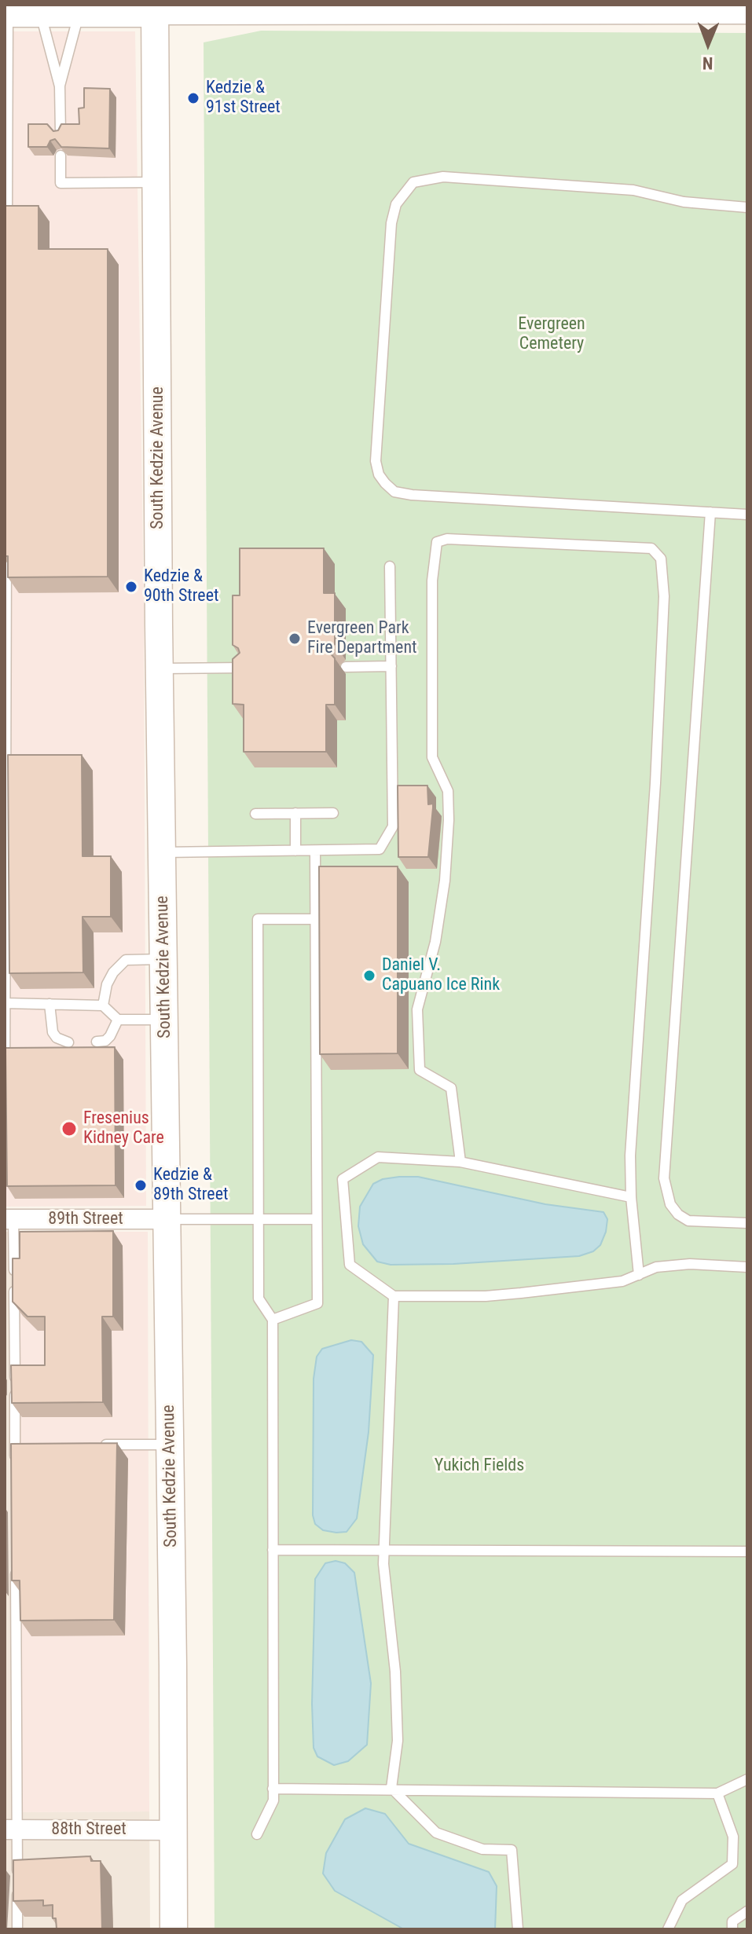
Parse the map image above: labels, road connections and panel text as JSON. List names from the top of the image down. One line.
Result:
{"streets":{"main road":["South Kedzie Avenue"],"street":["89th Street","88th Street"]},"crossings":[["South Kedzie Avenue","89th Street"],["South Kedzie Avenue","88th Street"]],"parks":["Evergreen Cemetery","Yukich Fields"],"places":["Kedzie & 91st Street","Kedzie & 90th Street","Evergreen Park Fire Department","Daniel V. Capuano Ice Rink","Fresenius Kidney Care","Kedzie & 89th Street"],"north":"bottom"}
